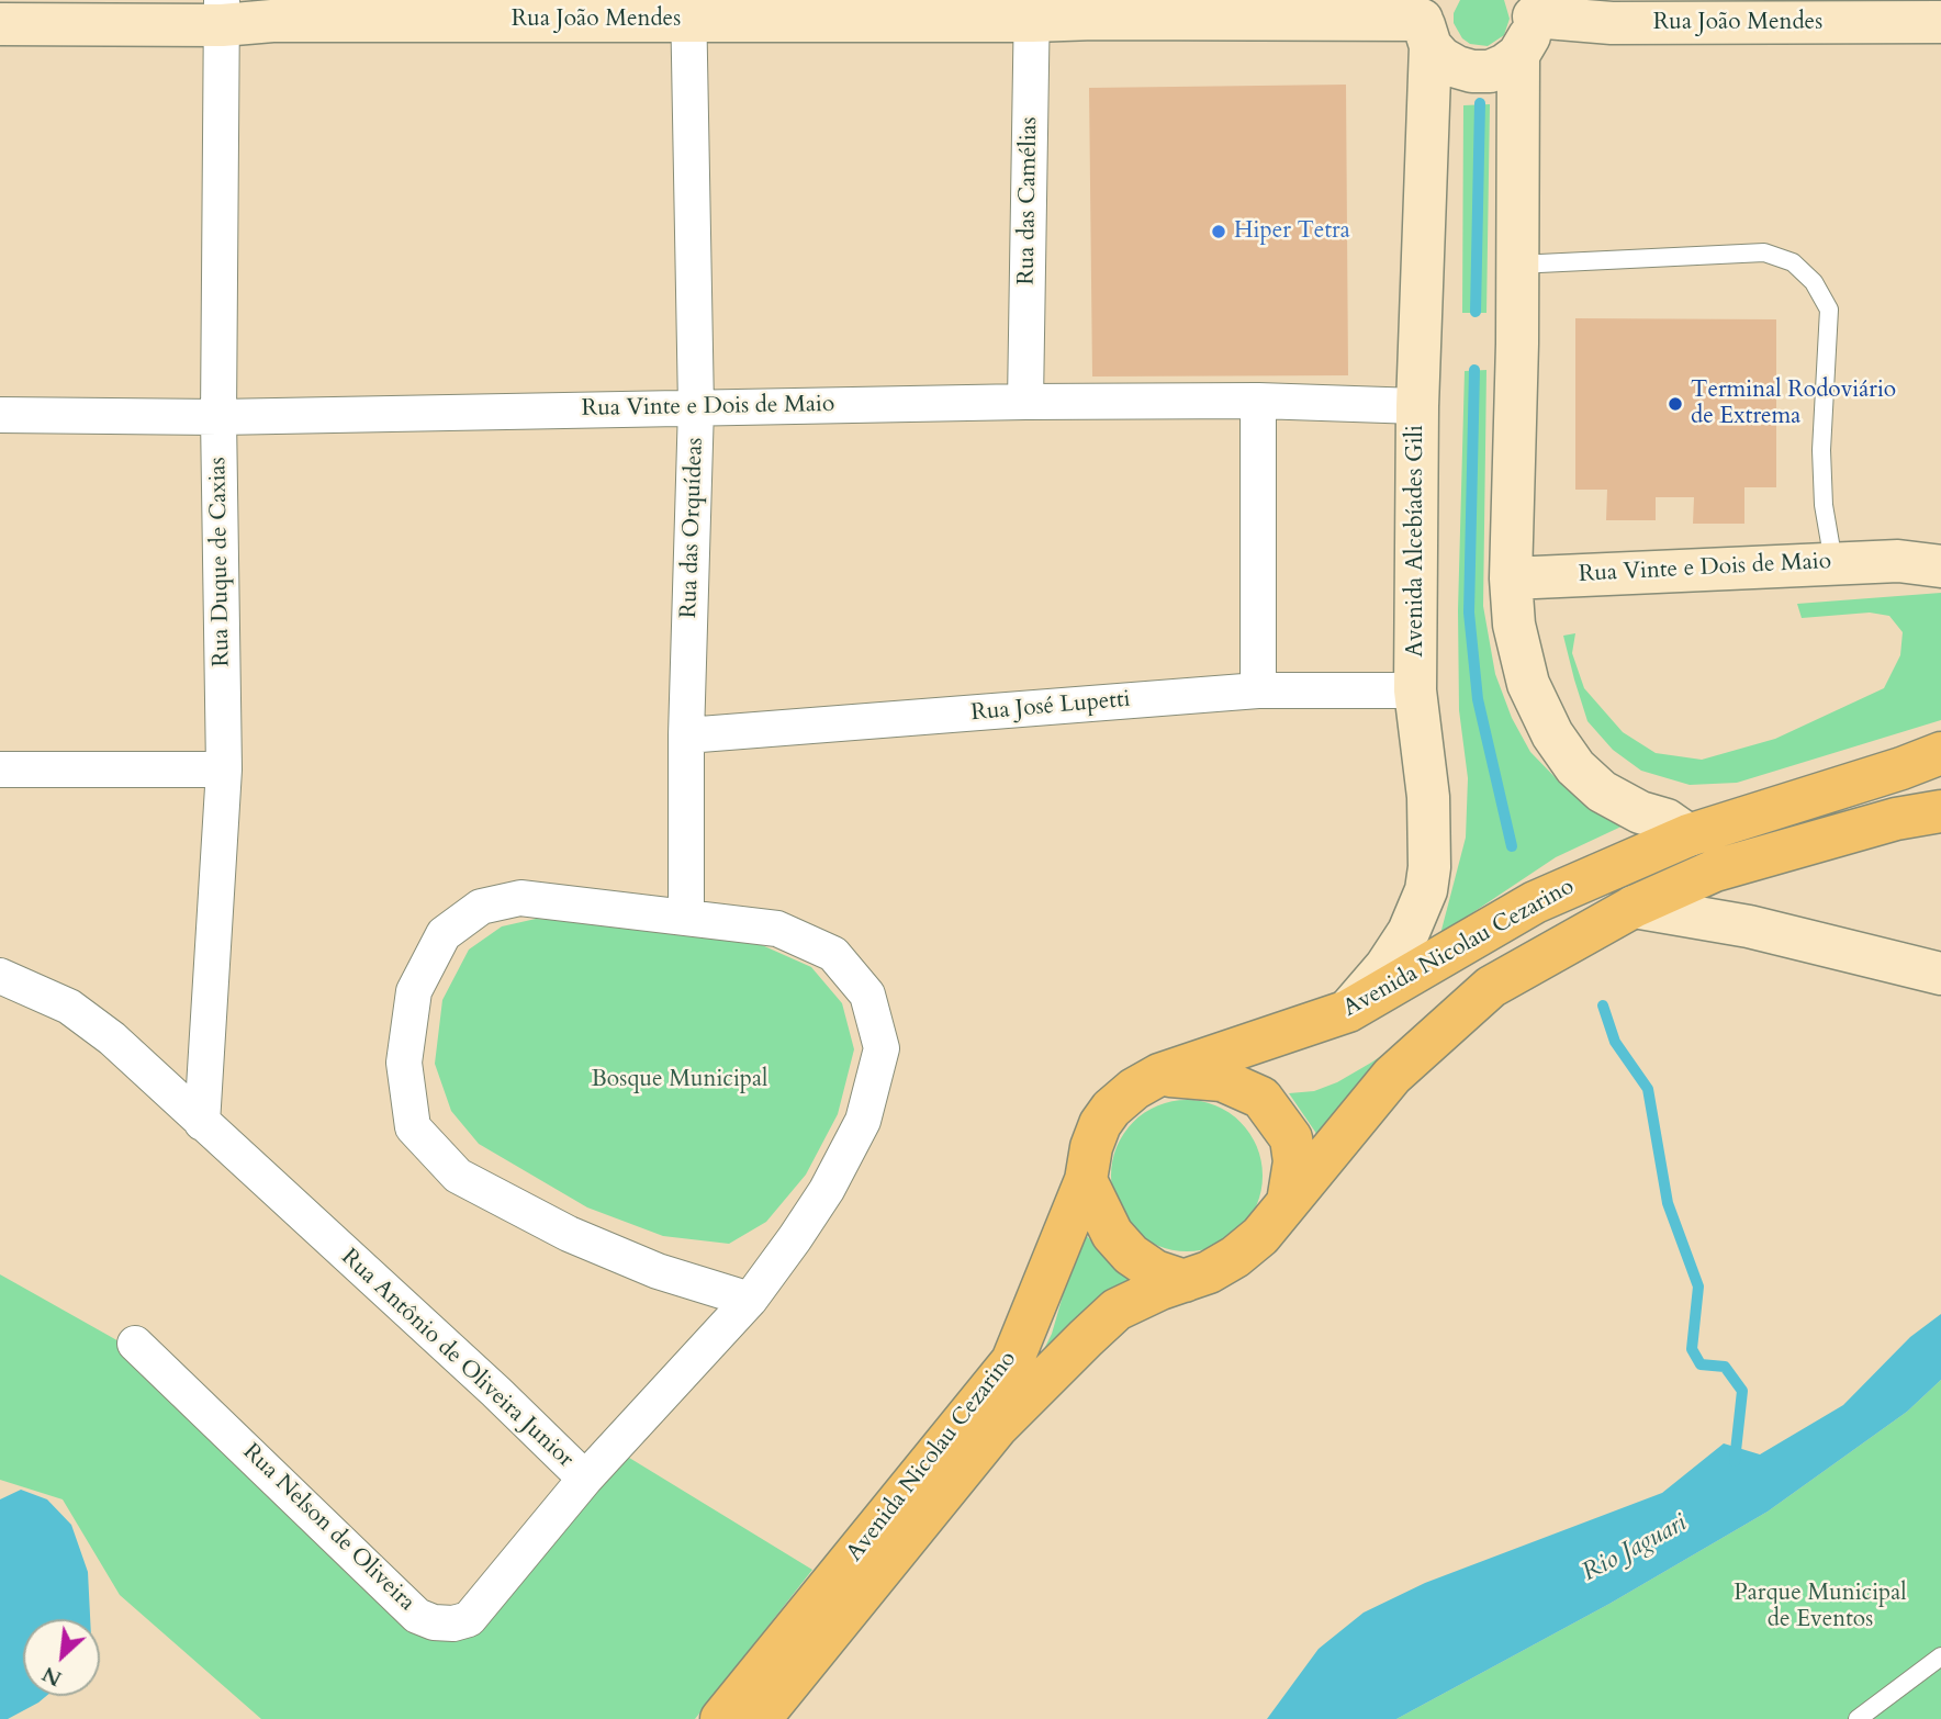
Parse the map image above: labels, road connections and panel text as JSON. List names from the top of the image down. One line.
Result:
{"streets":{"main road":["Avenida Nicolau Cezarino"],"street":["Rua João Mendes","Rua das Camélias","Rua Vinte e Dois de Maio","Rua das Orquídeas","Avenida Alcebíades Gili","Rua Duque de Caxias","Rua José Lupetti","Rua Antônio de Oliveira Junior","Rua Nelson de Oliveira"]},"crossings":[["Rua João Mendes","Rua das Camélias"],["Rua João Mendes","Rua das Orquídeas"],["Rua João Mendes","Avenida Alcebíades Gili"],["Rua João Mendes","Rua Duque de Caxias"],["Rua das Camélias","Rua Vinte e Dois de Maio"],["Rua Vinte e Dois de Maio","Rua das Orquídeas"],["Rua Vinte e Dois de Maio","Avenida Alcebíades Gili"],["Rua Vinte e Dois de Maio","Rua Duque de Caxias"],["Rua das Orquídeas","Rua José Lupetti"],["Rua das Orquídeas","Rua Antônio de Oliveira Junior"],["Avenida Alcebíades Gili","Rua José Lupetti"],["Avenida Alcebíades Gili","Avenida Nicolau Cezarino"],["Rua Duque de Caxias","Rua Antônio de Oliveira Junior"],["Rua Antônio de Oliveira Junior","Rua Nelson de Oliveira"]],"water":["Rio Jaguari"],"parks":["Bosque Municipal","Parque Municipal de Eventos"],"places":["Hiper Tetra","Terminal Rodoviário de Extrema"],"north":"bottom left"}
